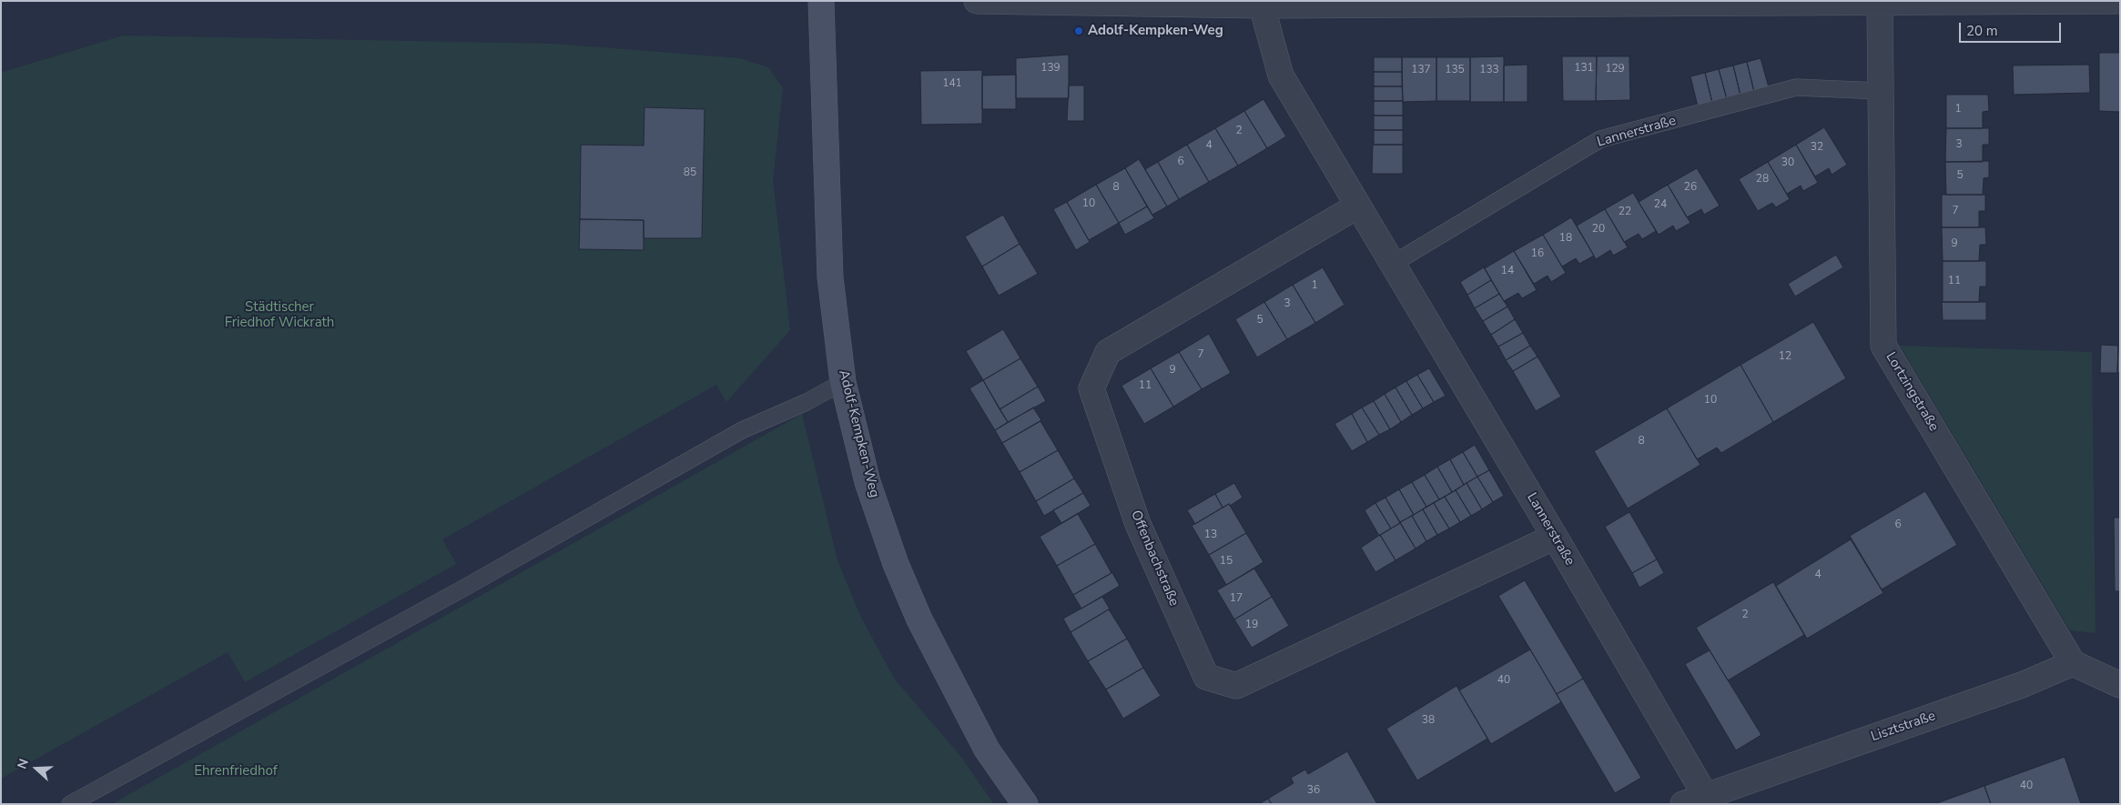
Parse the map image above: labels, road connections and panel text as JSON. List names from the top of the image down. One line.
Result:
{"streets":{"main road":["Adolf-Kempken-Weg"],"street":["Lannerstraße","Lortzingstraße","Offenbachstraße","Lisztstraße"]},"crossings":[["Lannerstraße","Lortzingstraße"],["Lannerstraße","Offenbachstraße"],["Lannerstraße","Lisztstraße"],["Lortzingstraße","Lisztstraße"]],"parks":["Städtischer Friedhof Wickrath","Ehrenfriedhof"],"places":["Adolf-Kempken-Weg"],"house_numbers":["139","131","129","137","135","133","141","1","2","3","4","32","6","30","85","5","28","8","26","10","24","7","22","20","18","9","16","14","11","1","3","5","7","12","9","11","10","8","6","13","15","4","17","2","19","40","38","40","36"],"scale_bar":"20 m","north":"left"}
